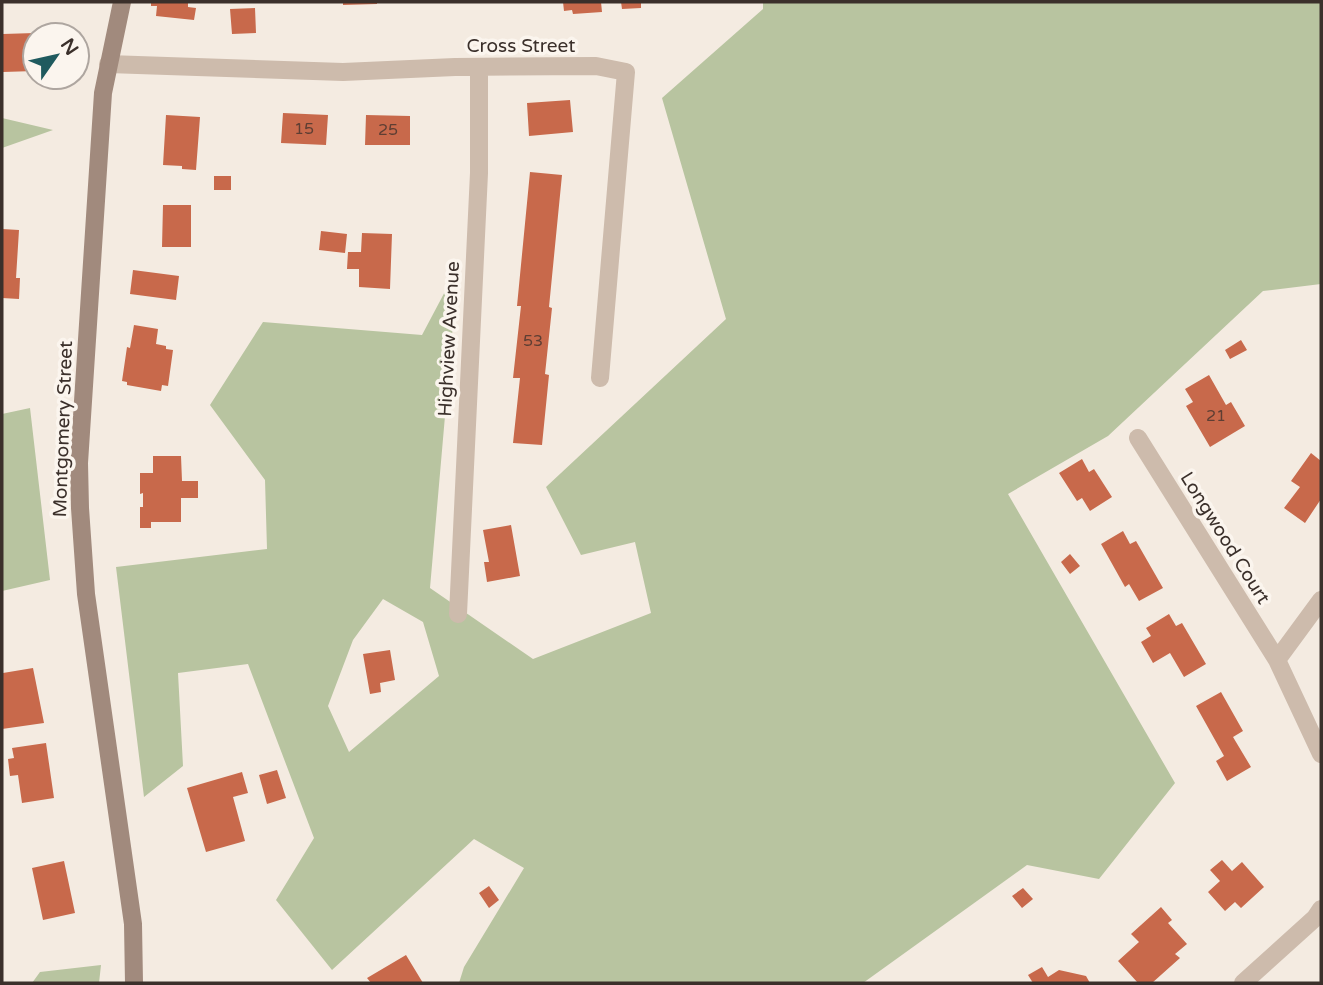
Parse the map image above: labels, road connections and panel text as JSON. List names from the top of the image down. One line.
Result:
{"streets":{"main road":["Montgomery Street"],"street":["Cross Street","Highview Avenue","Longwood Court"]},"crossings":[["Cross Street","Highview Avenue"],["Cross Street","Montgomery Street"]],"house_numbers":["15","25","53","21"],"north":"top right"}
